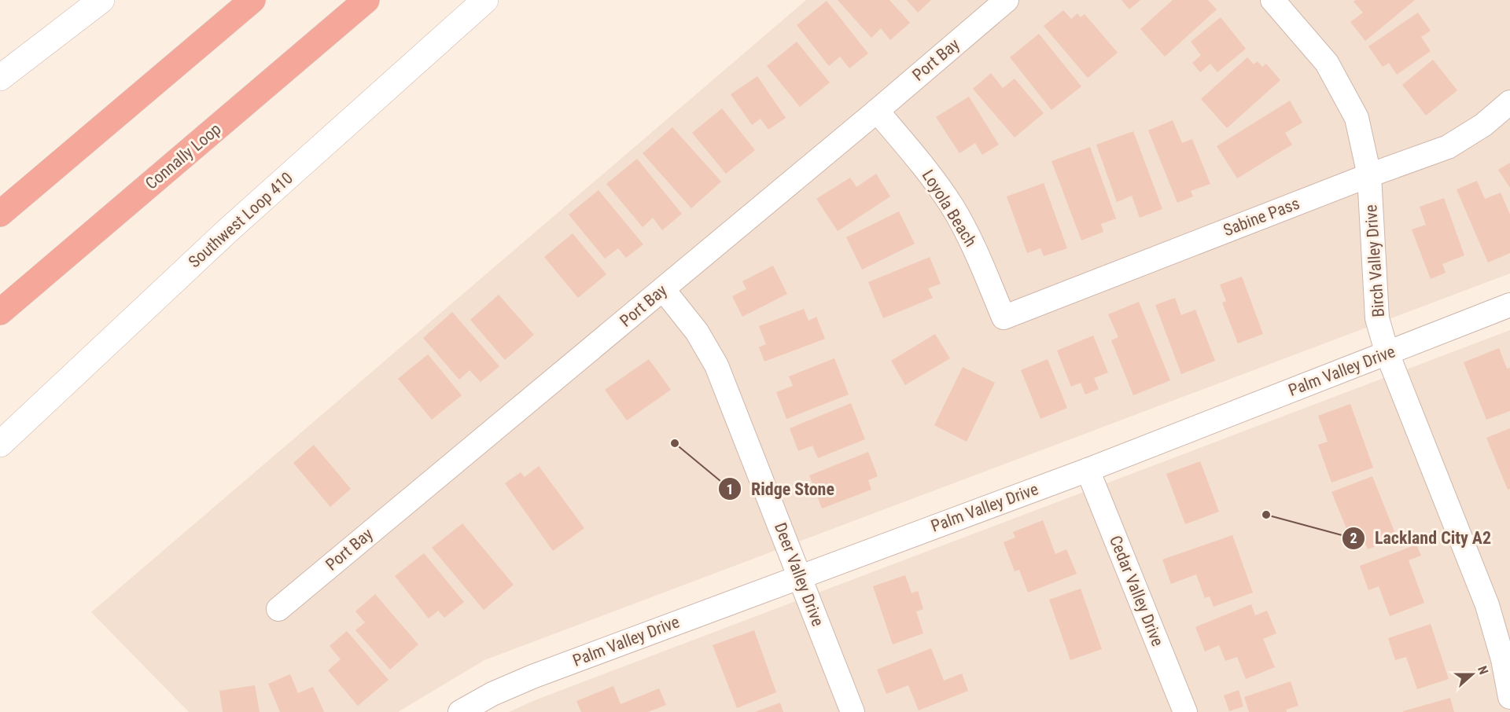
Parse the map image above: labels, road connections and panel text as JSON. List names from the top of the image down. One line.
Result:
{"streets":{"highway":["Connally Loop"],"main road":["Southwest Loop 410"],"street":["Port Bay","Loyola Beach","Sabine Pass","Birch Valley Drive","Palm Valley Drive","Deer Valley Drive","Cedar Valley Drive"]},"crossings":[["Port Bay","Loyola Beach"],["Port Bay","Deer Valley Drive"],["Loyola Beach","Sabine Pass"],["Sabine Pass","Birch Valley Drive"],["Birch Valley Drive","Palm Valley Drive"],["Palm Valley Drive","Deer Valley Drive"],["Palm Valley Drive","Cedar Valley Drive"]],"places":["Ridge Stone","Lackland City A2"],"north":"right"}
